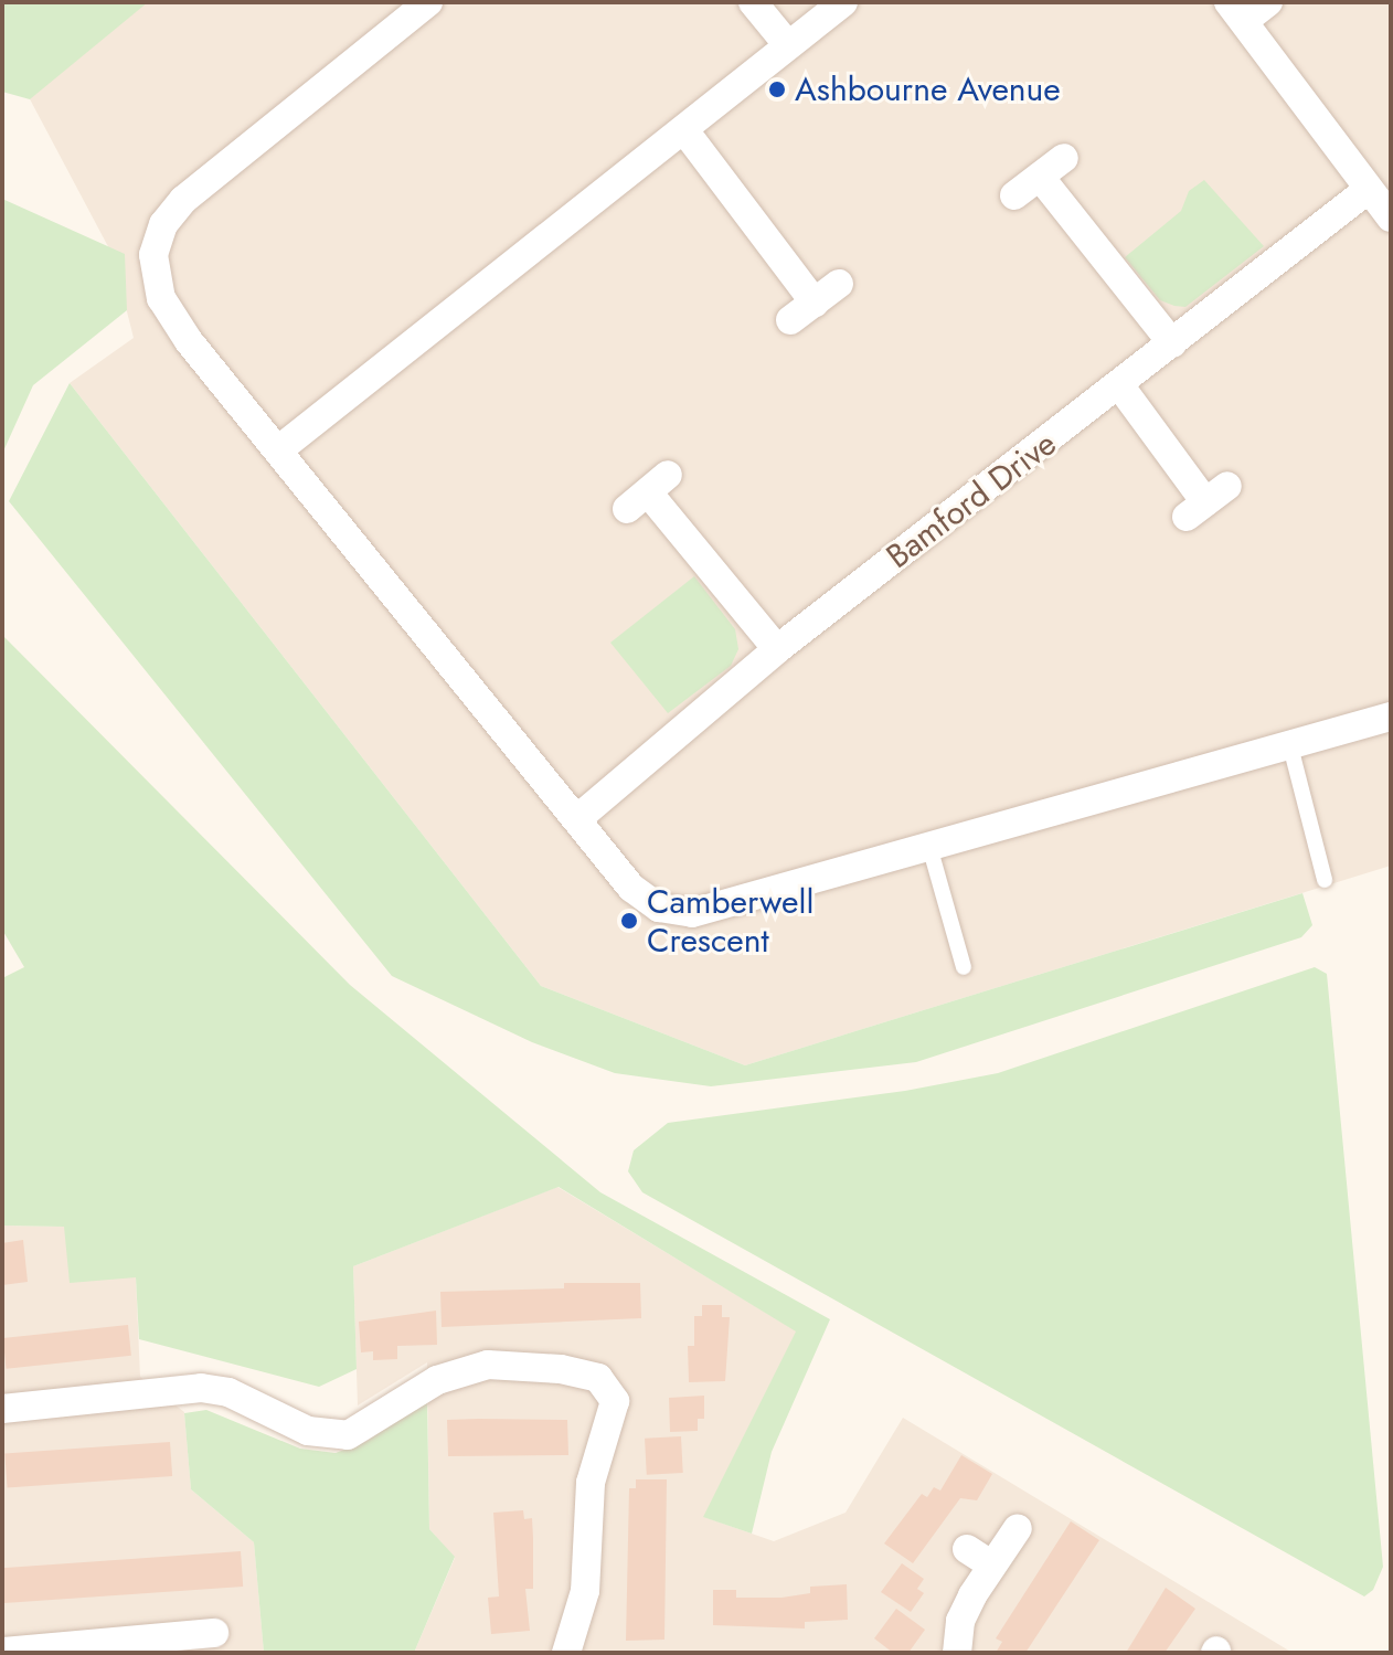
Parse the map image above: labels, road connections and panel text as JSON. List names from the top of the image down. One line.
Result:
{"streets":{"street":["Bamford Drive"]},"places":["Ashbourne Avenue","Camberwell Crescent"]}
